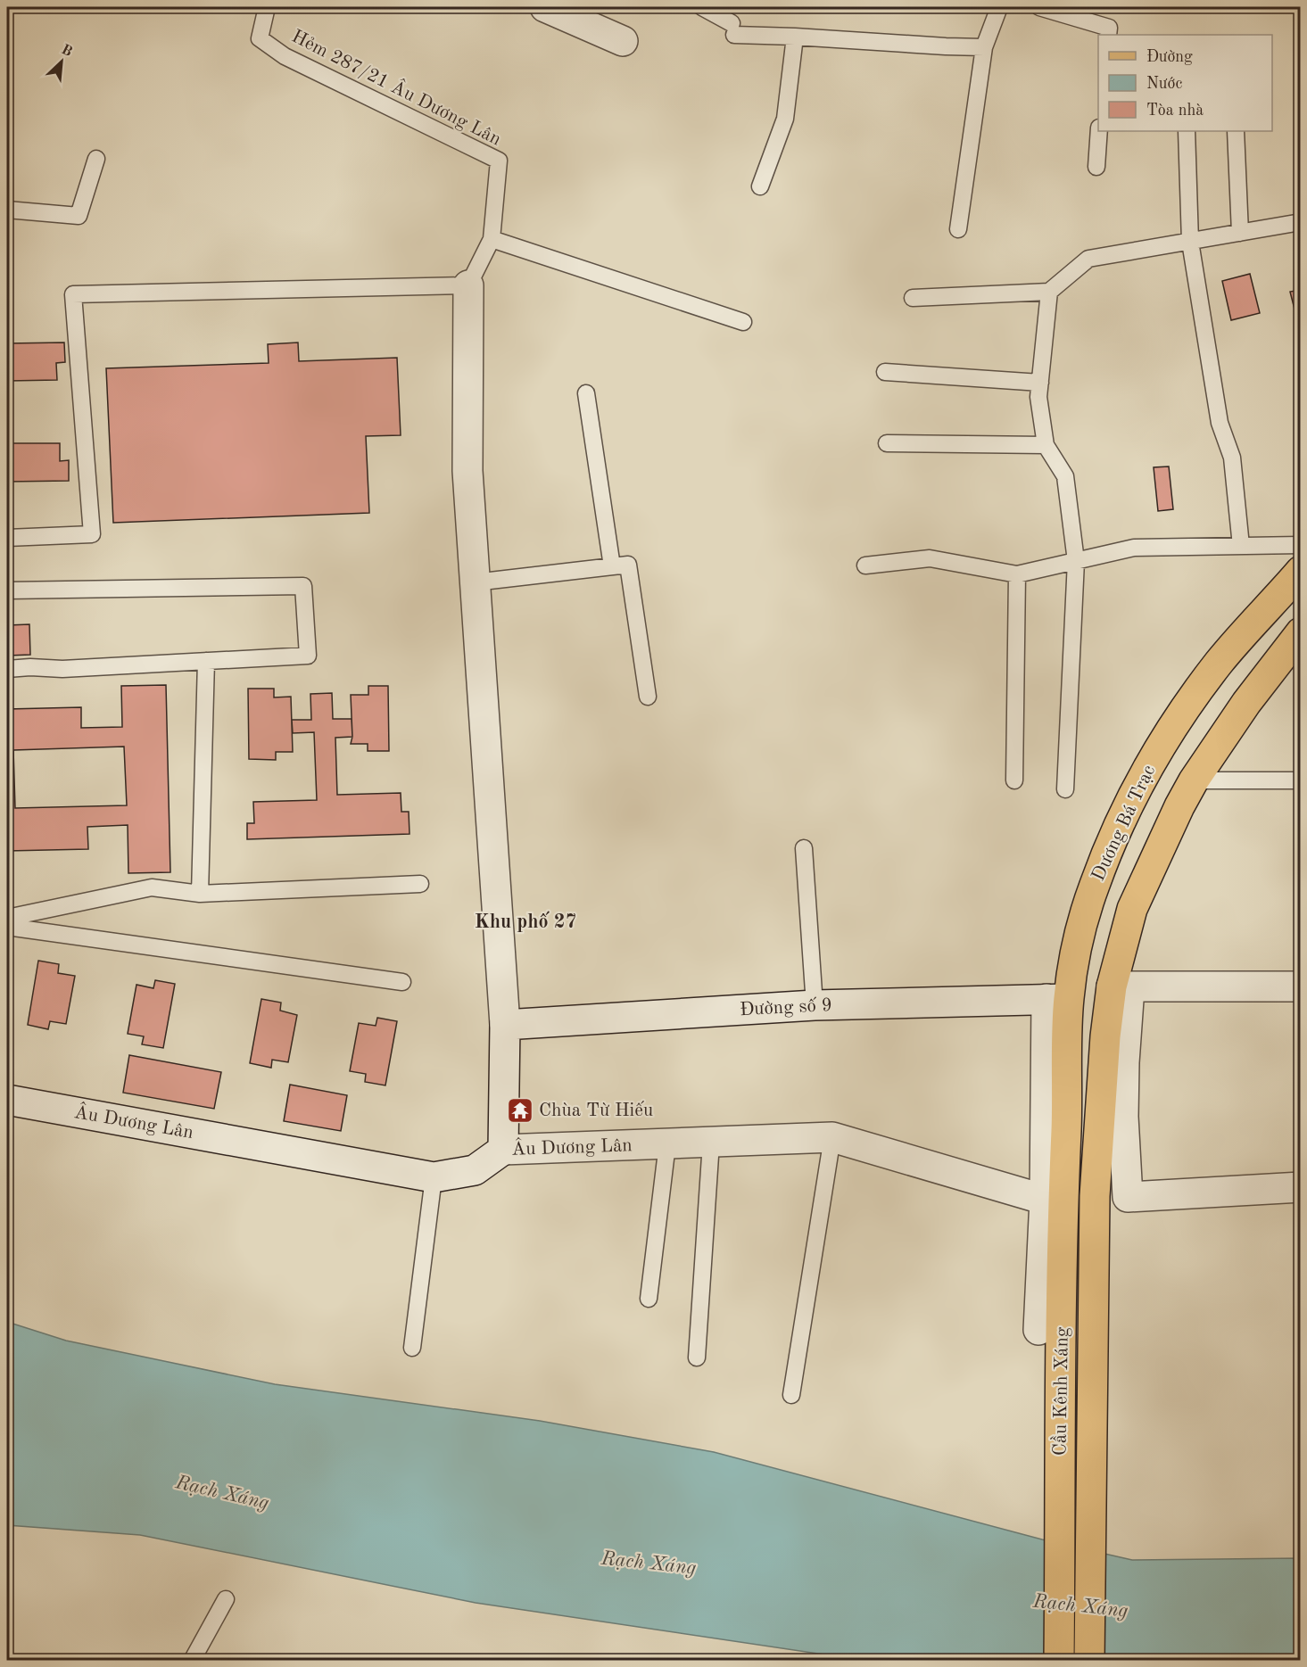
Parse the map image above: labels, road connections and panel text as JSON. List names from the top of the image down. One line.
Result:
{"streets":{"main road":["Dương Bá Trạc","Cầu Kênh Xáng"],"street":["Đường số 9","Âu Dương Lân"],"lane":["Hẻm 287/21 Âu Dương Lân"]},"crossings":[["Dương Bá Trạc","Đường số 9"],["Dương Bá Trạc","Cầu Kênh Xáng"]],"districts":["Khu phố 27"],"water":["Rạch Xáng"],"places":{"temple":["Chùa Từ Hiếu"]},"legend":["Đường","Nước","Tòa nhà"],"north":"top right"}
